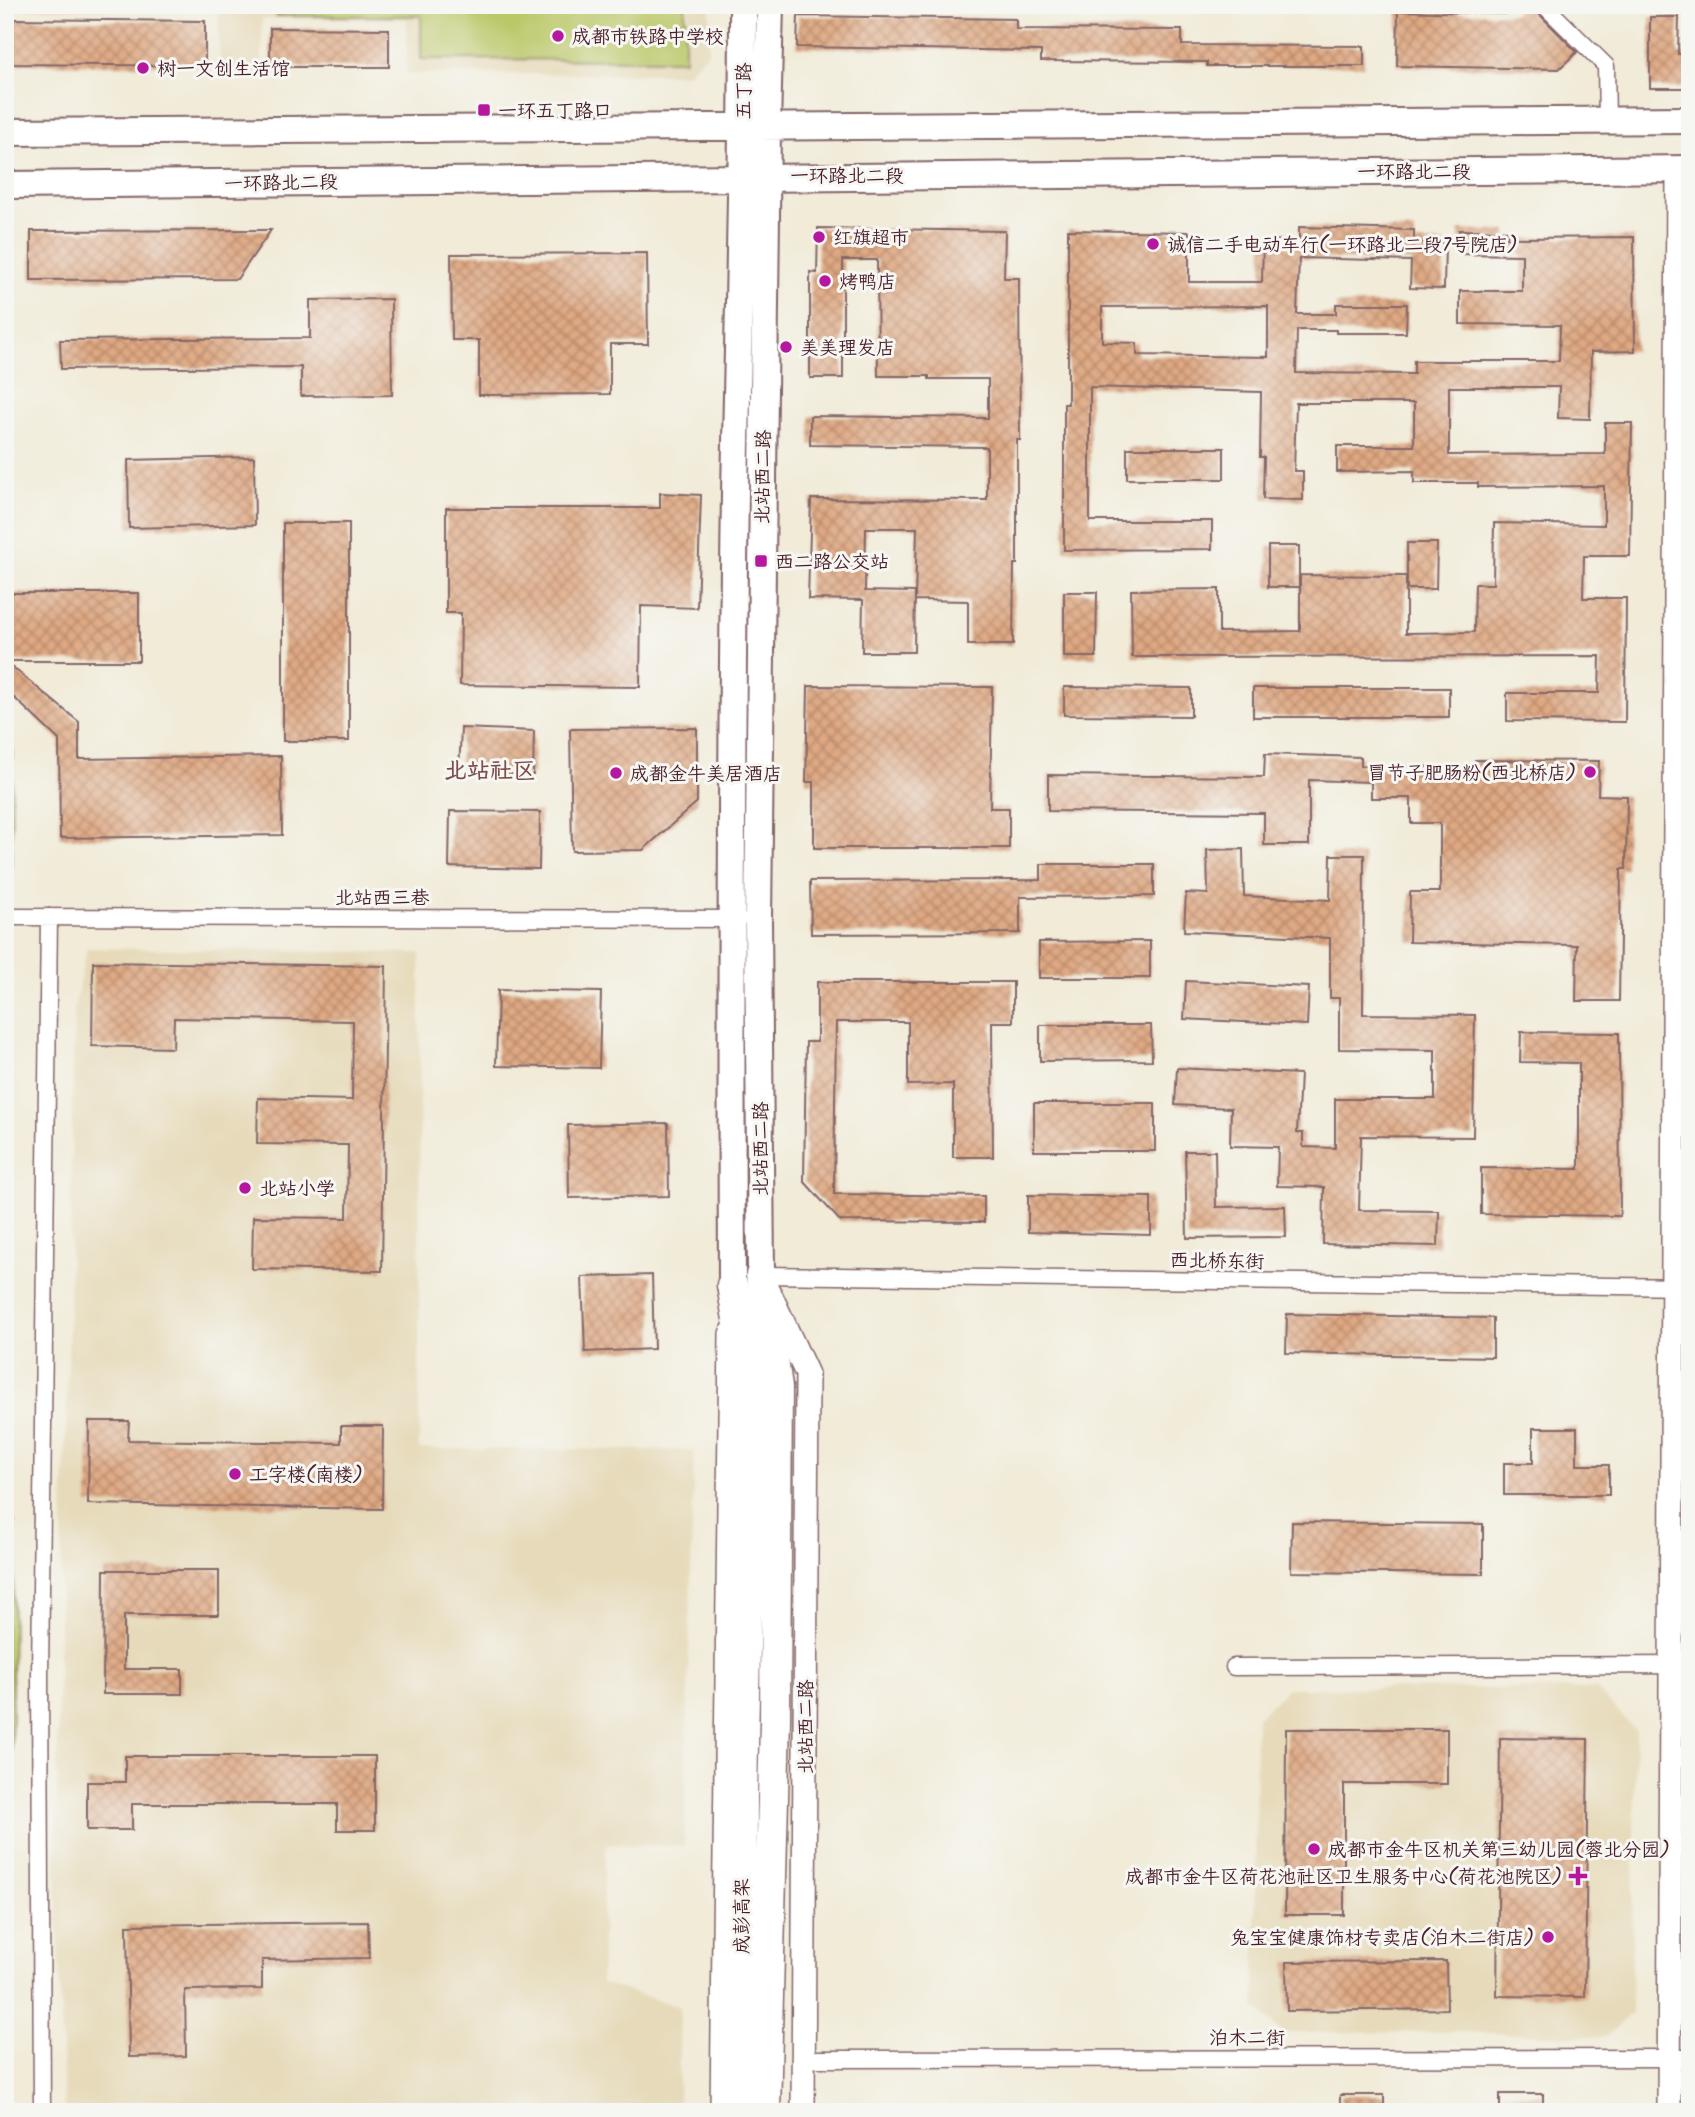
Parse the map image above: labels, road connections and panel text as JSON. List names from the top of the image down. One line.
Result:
{"streets":{"highway":["成彭高架"],"main road":["五丁路","一环路北二段","北站西二路"],"street":["北站西三巷","西北桥东街","泊木二街"]},"crossings":[["五丁路","一环路北二段"],["五丁路","北站西二路"],["一环路北二段","北站西二路"],["北站西二路","北站西三巷"],["北站西二路","西北桥东街"],["北站西二路","成彭高架"],["北站西二路","泊木二街"],["西北桥东街","成彭高架"]],"districts":["北站社区"],"places":{"other":["成都市铁路中学校","树一文创生活馆","红旗超市","诚信二手电动车行(一环路北二段7号院店)","烤鸭店","美美理发店","冒节子肥肠粉(西北桥店)","成都金牛美居酒店","北站小学","工字楼(南楼)","成都市金牛区机关第三幼儿园(蓉北分园)","兔宝宝健康饰材专卖店(泊木二街店)"],"transit":["一环五丁路口","西二路公交站"],"health":["成都市金牛区荷花池社区卫生服务中心(荷花池院区)"]}}
